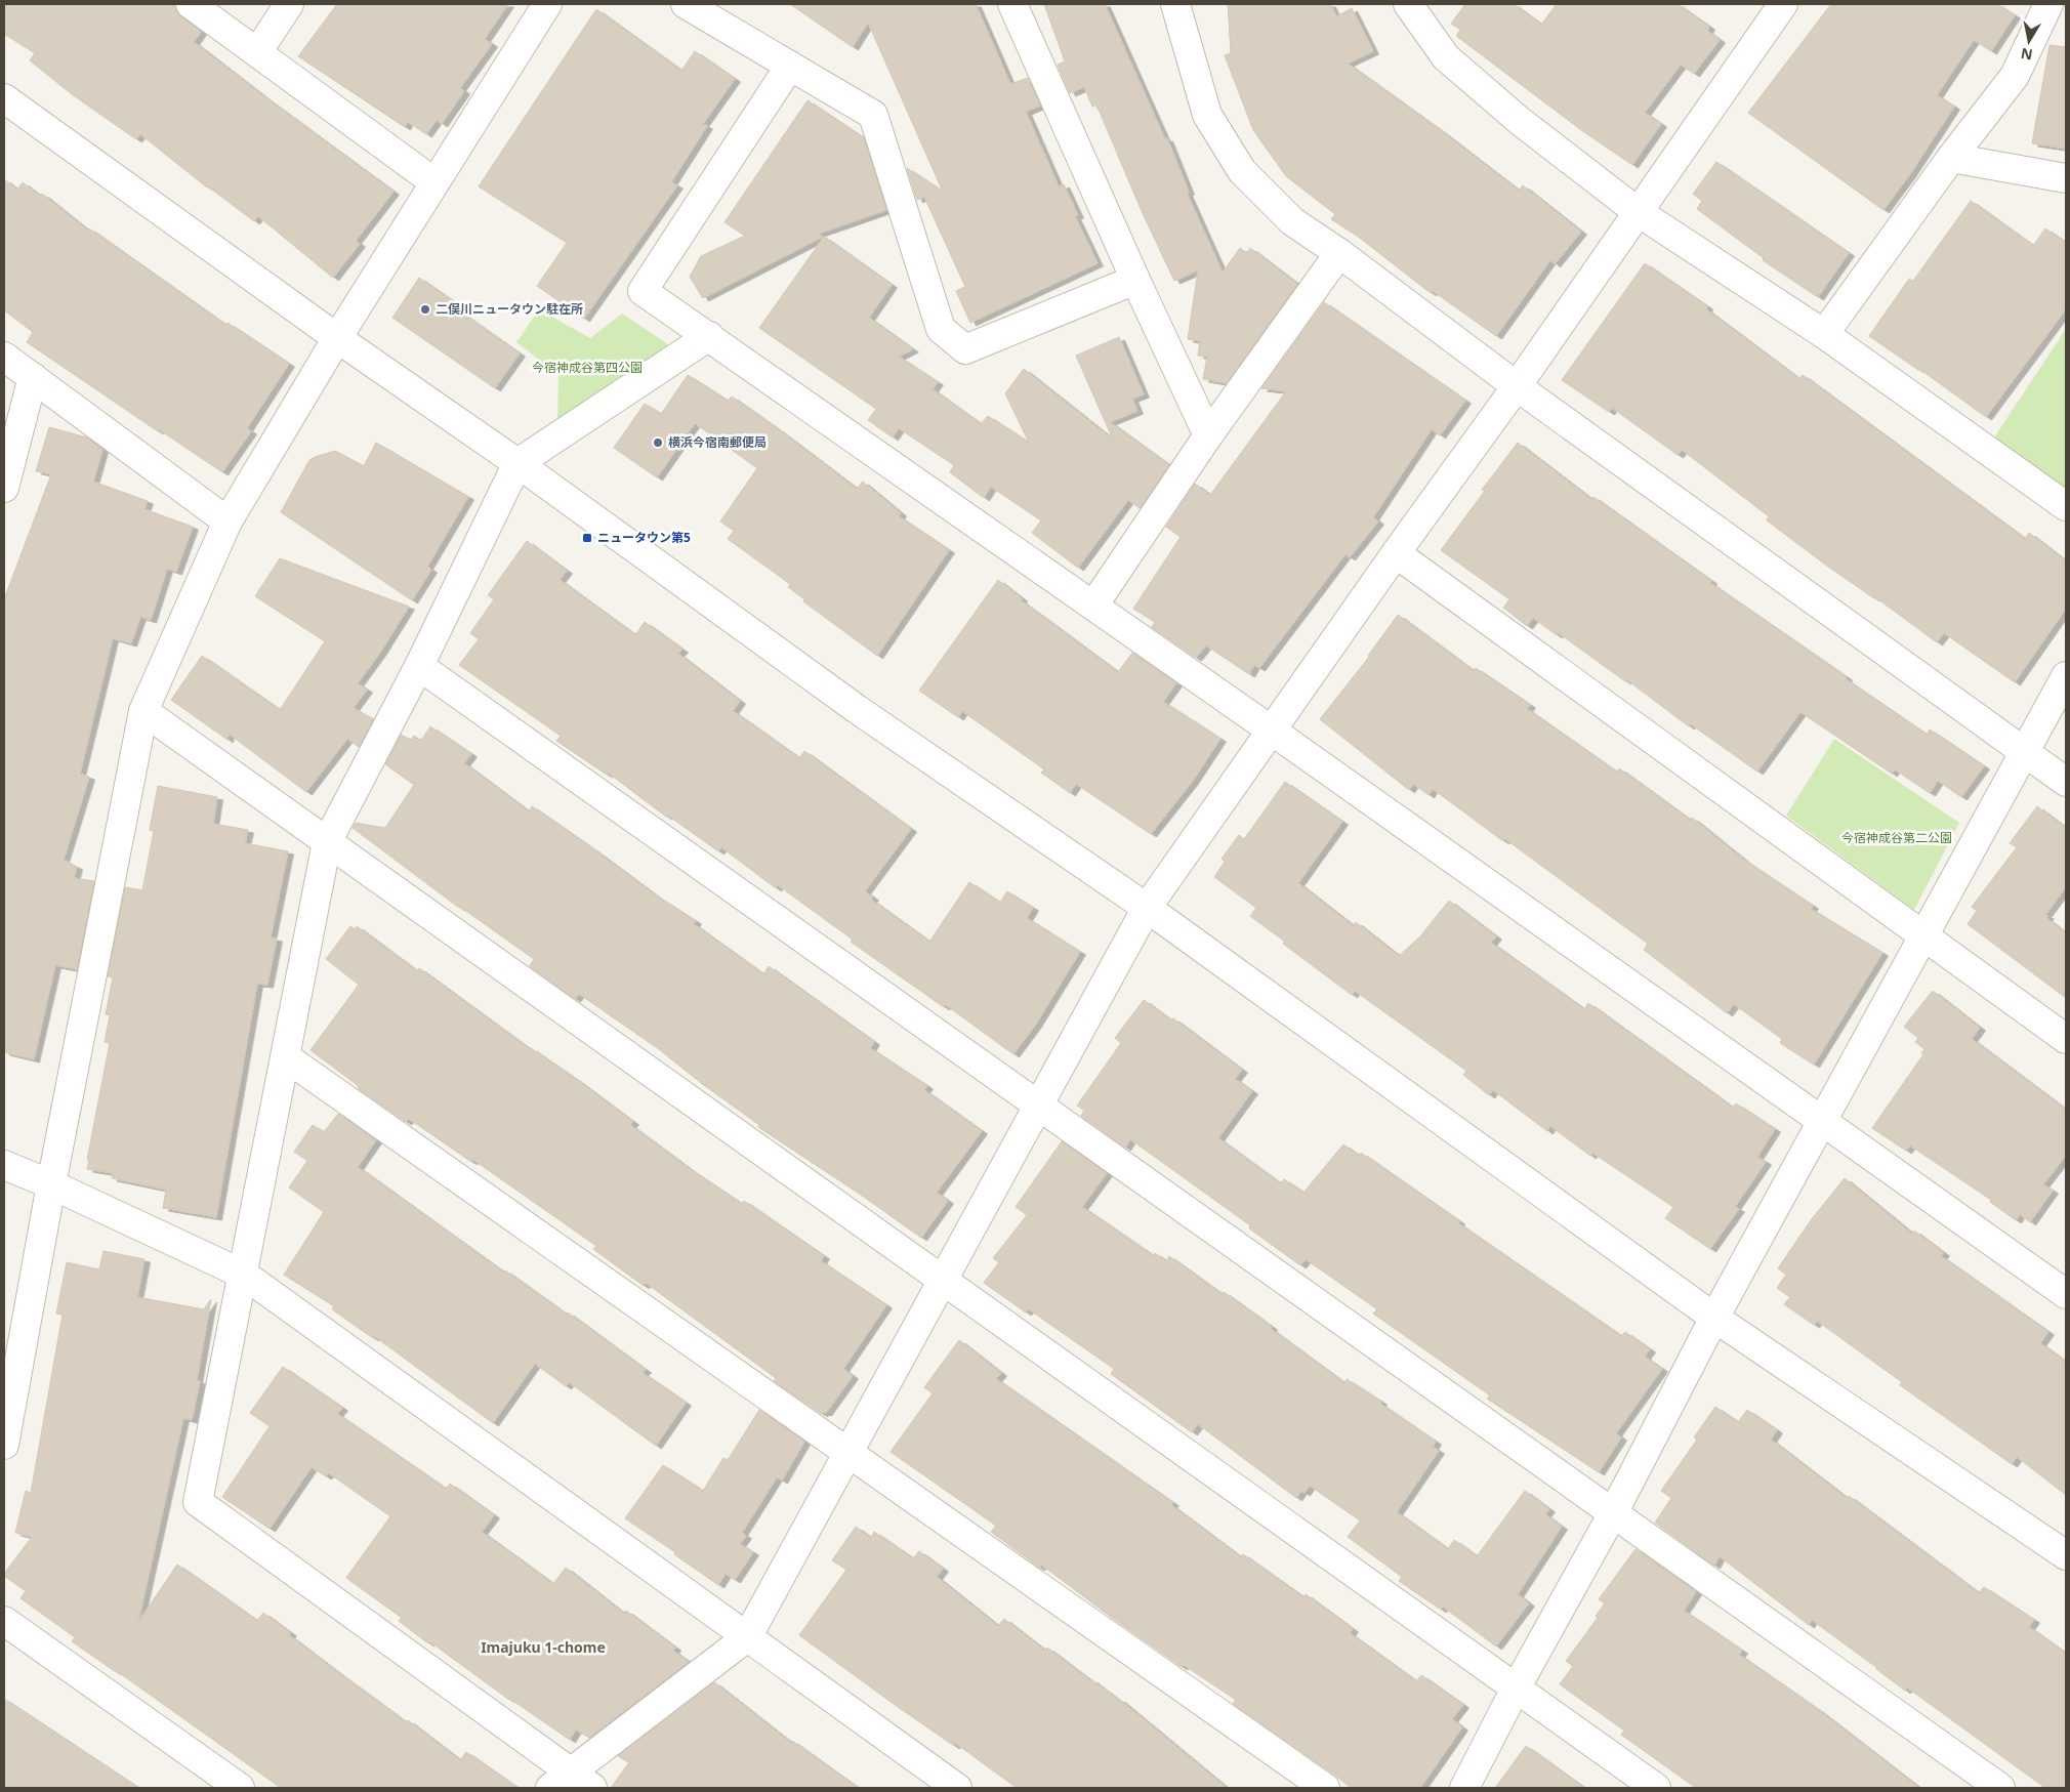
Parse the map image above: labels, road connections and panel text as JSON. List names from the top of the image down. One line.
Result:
{"districts":["Imajuku 1-chome"],"parks":["今宿神成谷第四公園","今宿神成谷第二公園"],"places":{"other":["二俣川ニュータウン駐在所","横浜今宿南郵便局"],"transit":["ニュータウン第5"]},"north":"bottom"}
